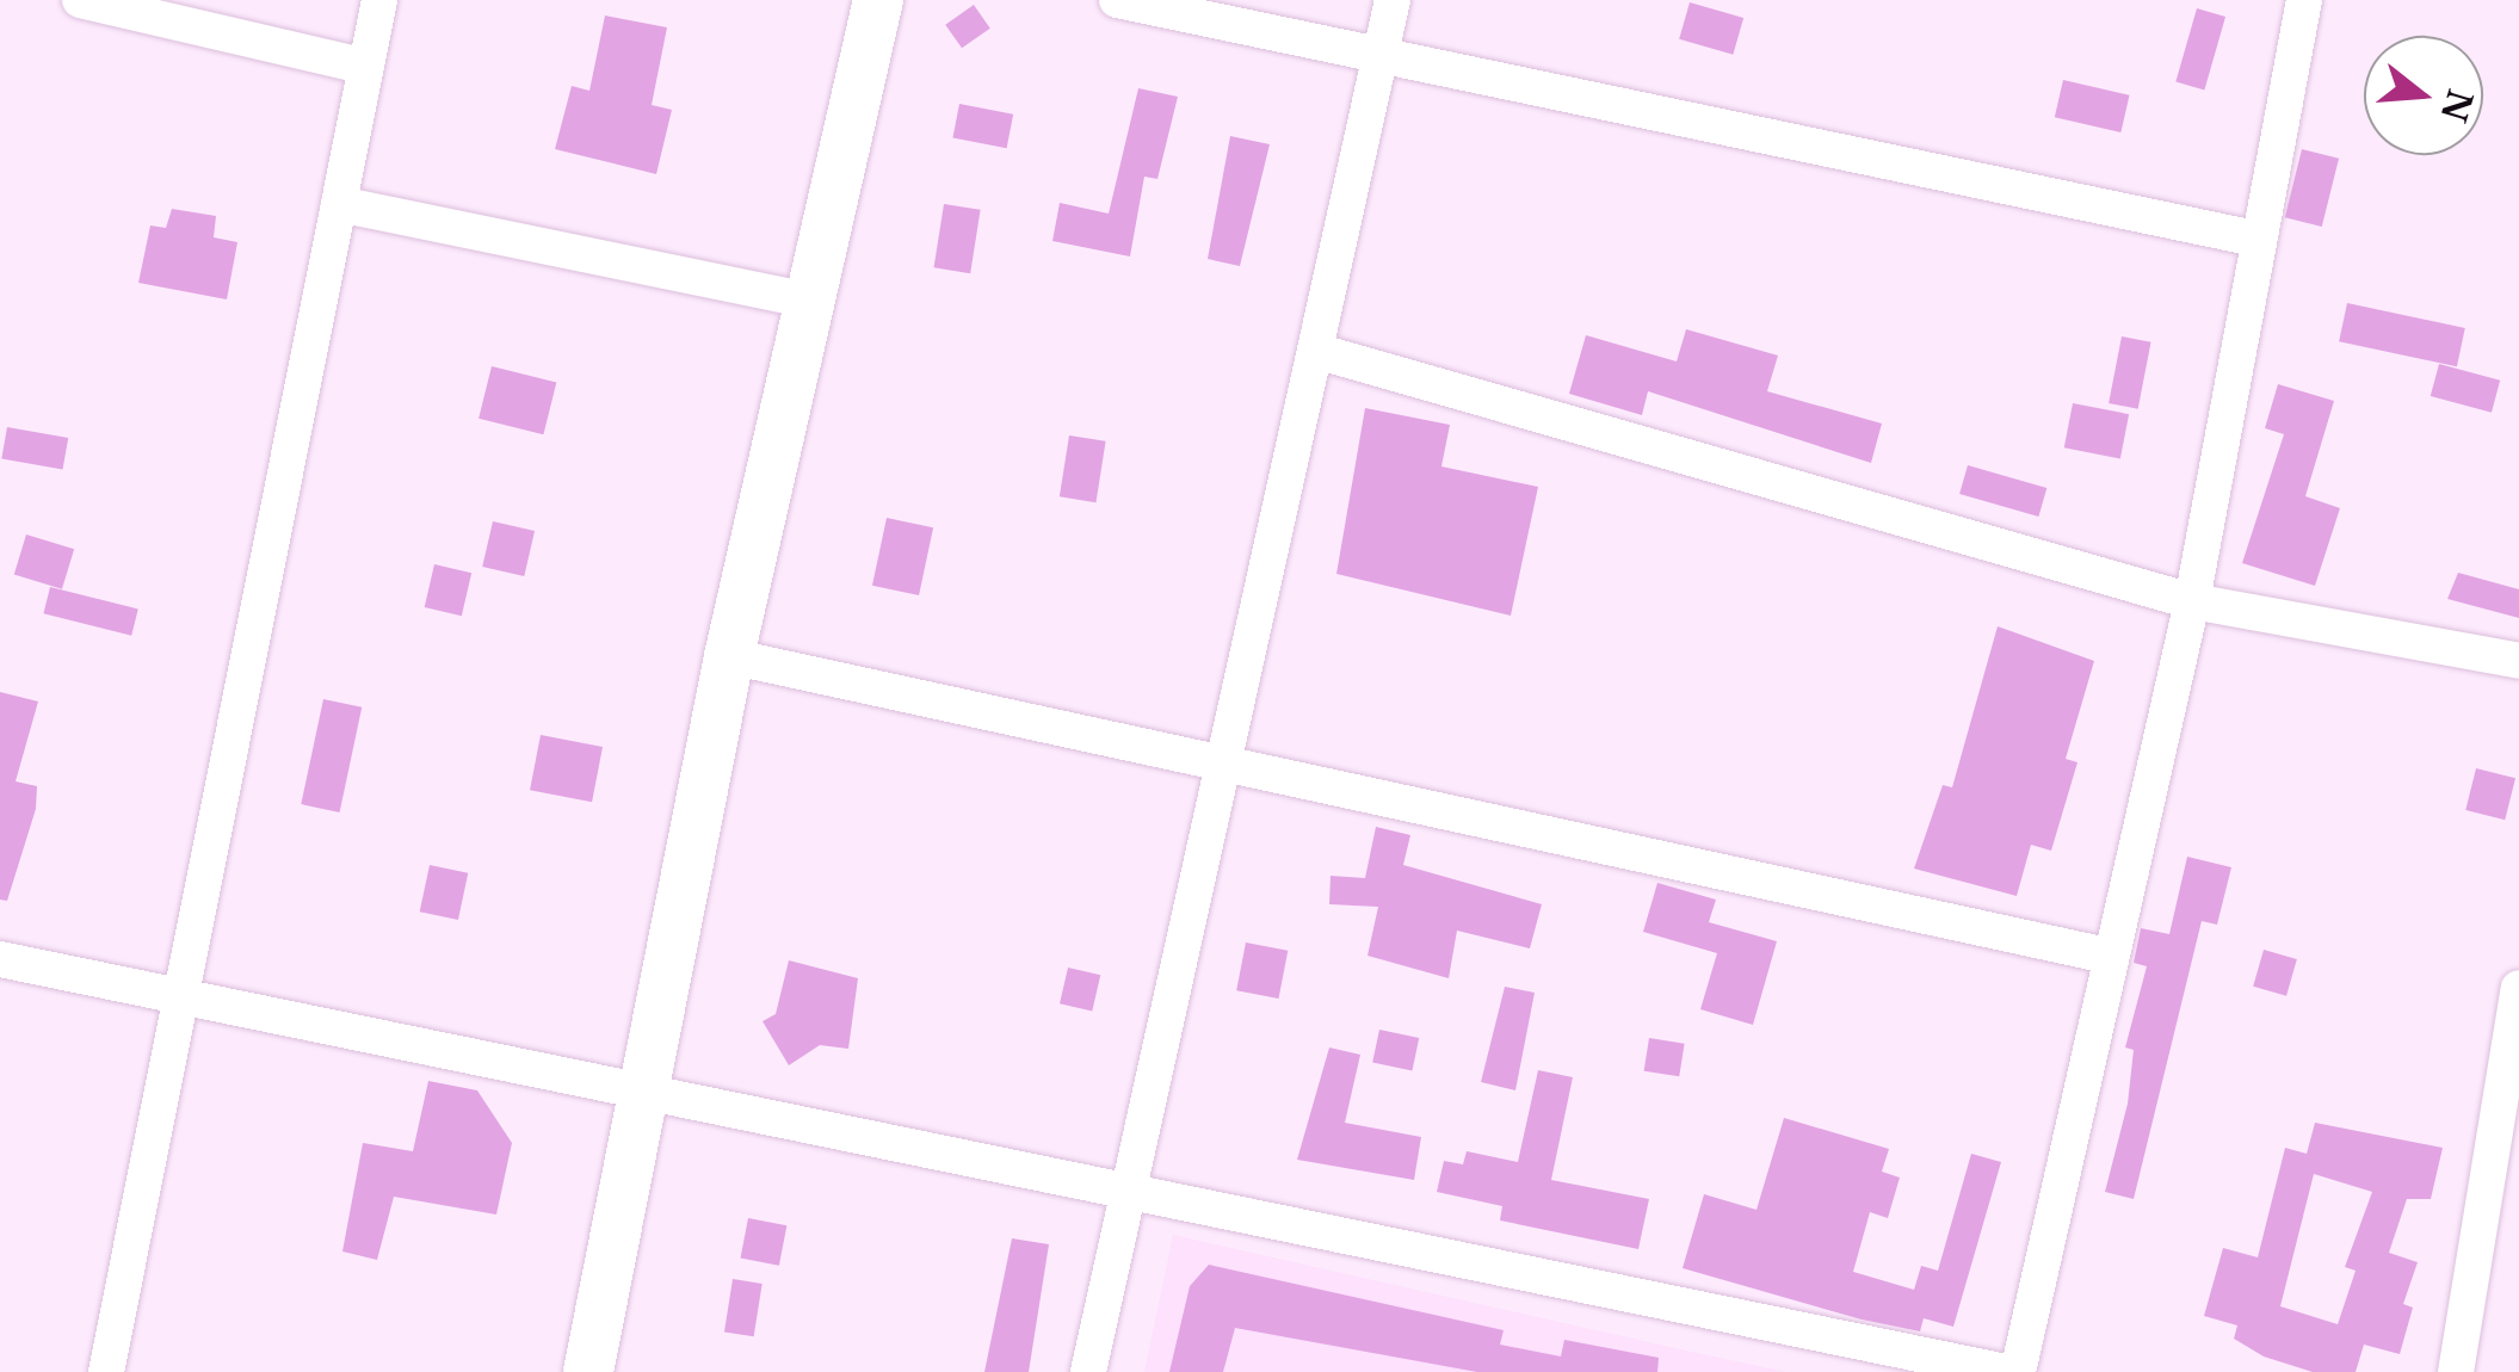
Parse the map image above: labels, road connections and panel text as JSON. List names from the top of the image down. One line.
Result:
{"north":"right"}
